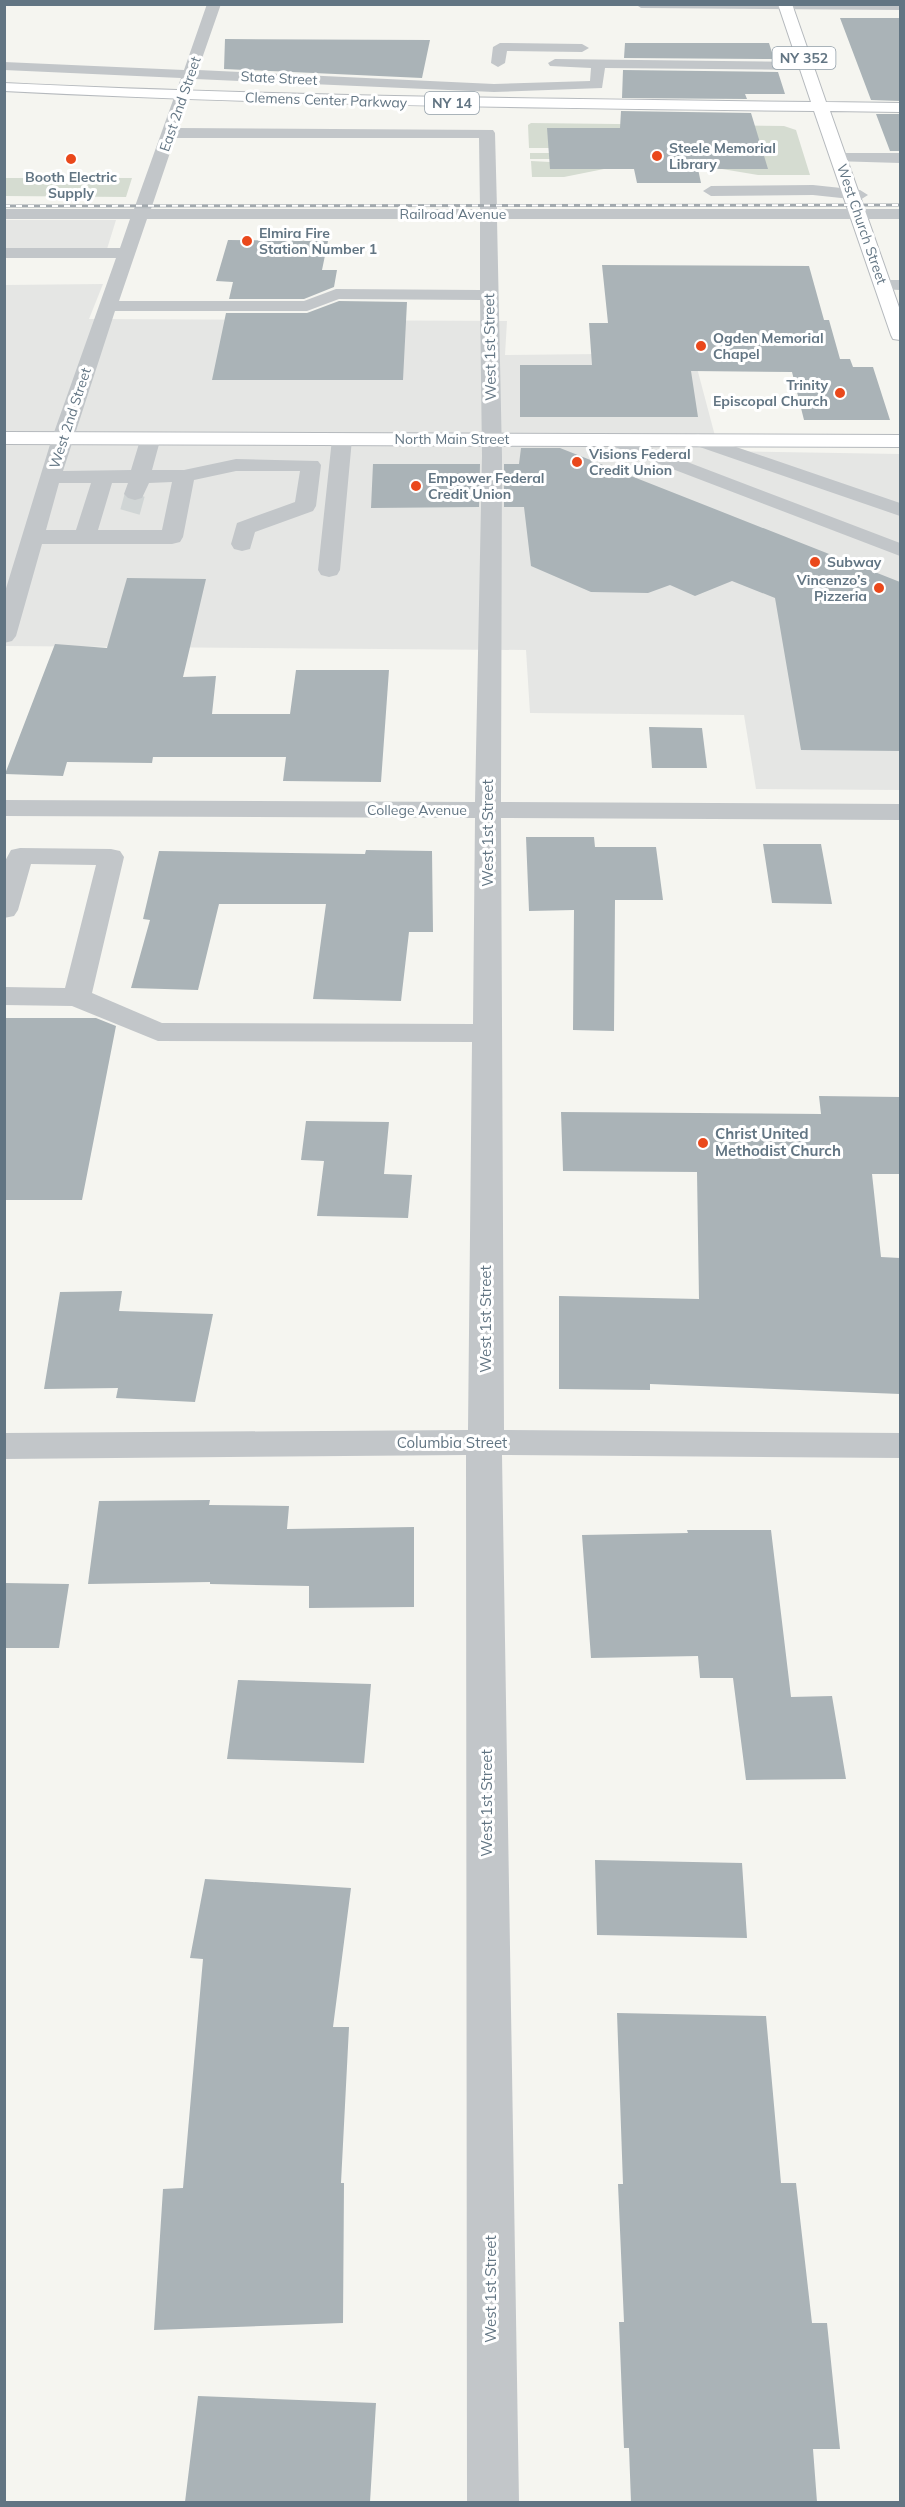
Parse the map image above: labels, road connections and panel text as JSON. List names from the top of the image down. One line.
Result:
{"streets":{"main road":["NY 352","Clemens Center Parkway","NY 14","West Church Street","North Main Street"],"street":["State Street","East 2nd Street","Railroad Avenue","West 1st Street","West 2nd Street","College Avenue","Columbia Street"]},"crossings":[["NY 352","Clemens Center Parkway"],["NY 352","West Church Street"],["State Street","East 2nd Street"],["Clemens Center Parkway","East 2nd Street"],["Clemens Center Parkway","West Church Street"],["East 2nd Street","Railroad Avenue"],["East 2nd Street","West 1st Street"],["East 2nd Street","West 2nd Street"],["Railroad Avenue","West Church Street"],["Railroad Avenue","West 1st Street"],["Railroad Avenue","West 2nd Street"],["West 1st Street","North Main Street"],["West 1st Street","College Avenue"],["West 1st Street","Columbia Street"],["West 2nd Street","North Main Street"]],"places":["Steele Memorial Library","Booth Electric Supply","Elmira Fire Station Number 1","Ogden Memorial Chapel","Trinity Episcopal Church","Visions Federal Credit Union","Empower Federal Credit Union","Subway","Vincenzo’s Pizzeria","Christ United Methodist Church"]}
